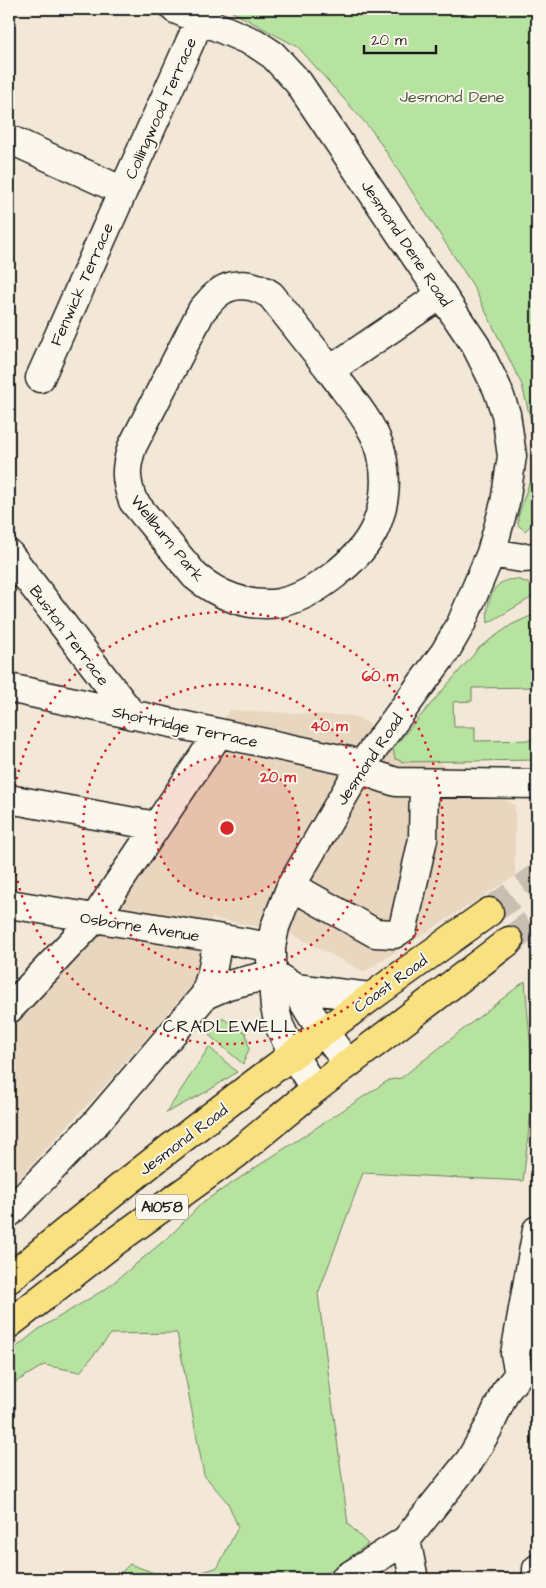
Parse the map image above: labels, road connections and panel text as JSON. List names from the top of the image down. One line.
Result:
{"streets":{"highway":["Jesmond Road","Coast Road","A1058"],"street":["Collingwood Terrace","Jesmond Dene Road","Fenwick Terrace","Wellburn Park","Buston Terrace","Shortridge Terrace","Osborne Avenue"]},"crossings":[["Collingwood Terrace","Jesmond Dene Road"],["Collingwood Terrace","Fenwick Terrace"],["Jesmond Dene Road","Jesmond Road"],["Buston Terrace","Shortridge Terrace"],["Shortridge Terrace","Jesmond Road"],["Jesmond Road","Osborne Avenue"],["Jesmond Road","Coast Road"]],"districts":["CRADLEWELL"],"parks":["Jesmond Dene"],"scale_bar":"20 m","rings":["60 m","40 m","20 m"]}
